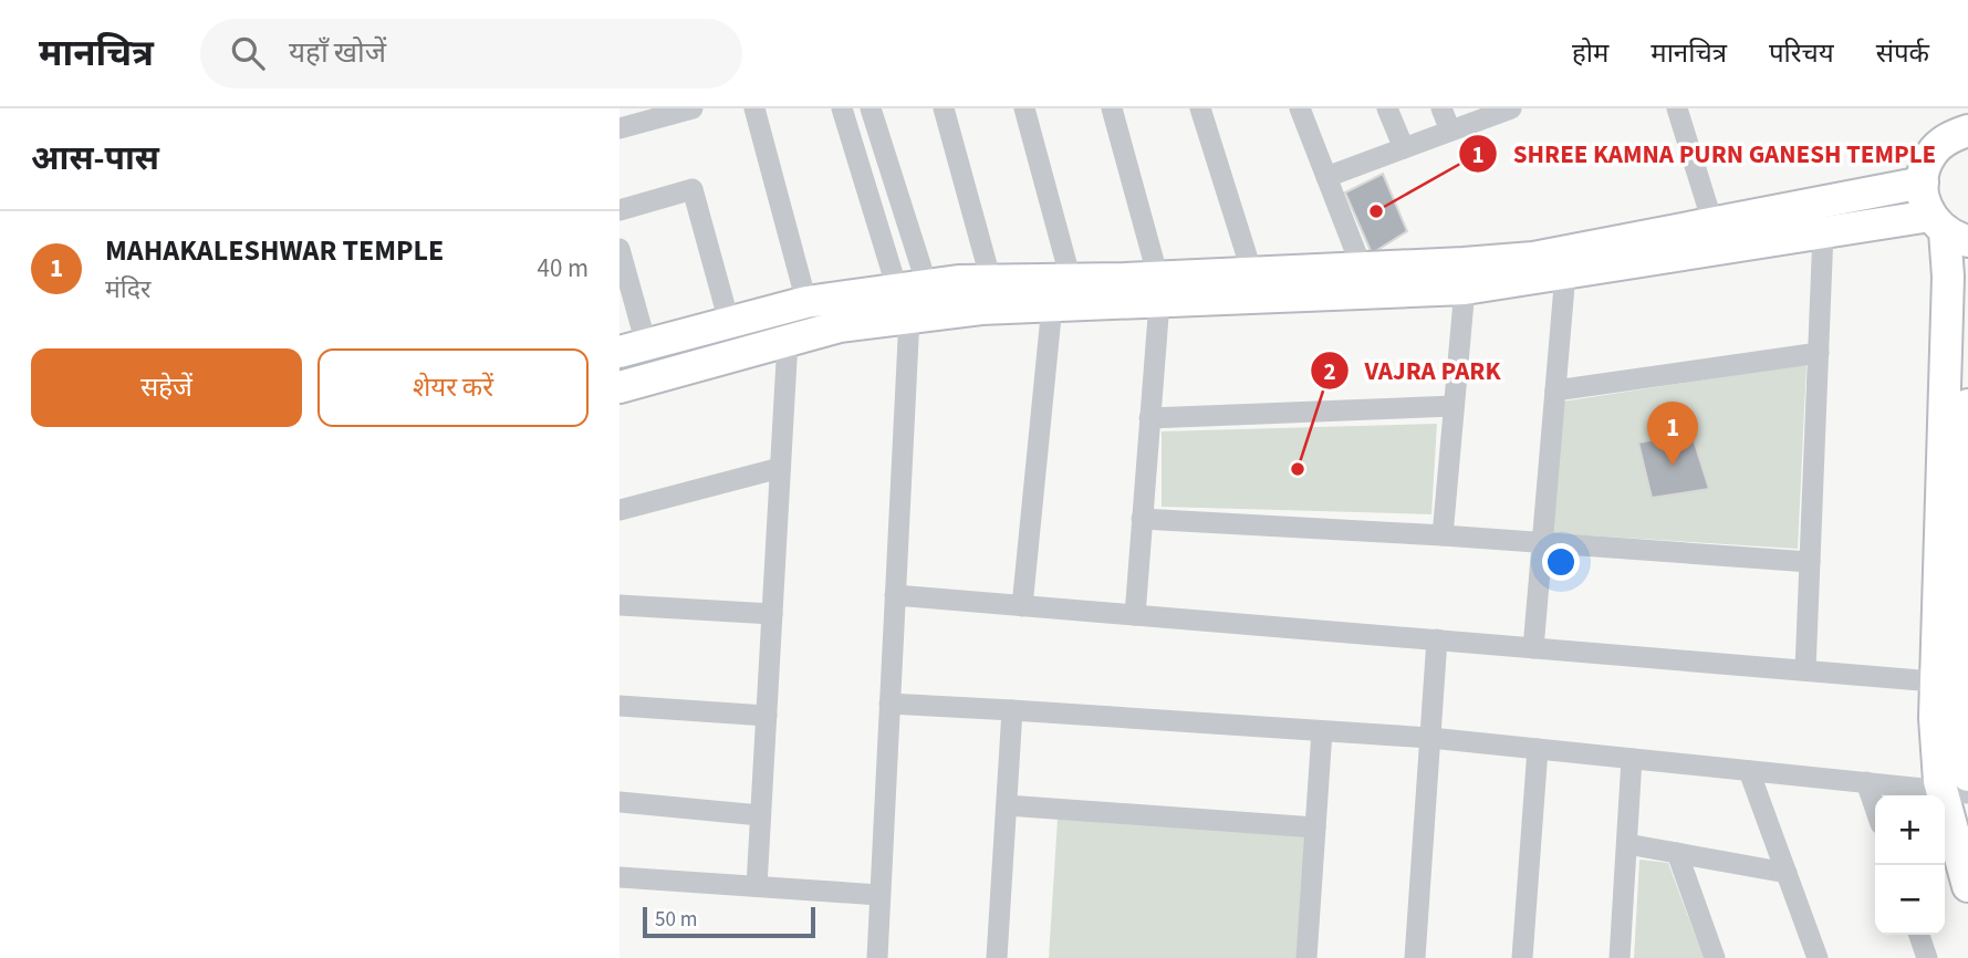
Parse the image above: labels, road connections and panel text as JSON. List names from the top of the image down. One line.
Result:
{"places":["SHREE KAMNA PURN GANESH TEMPLE","VAJRA PARK"],"scale_bar":"50 m","page":{"header":"मानचित्र","search":"यहाँ खोजें","nav":["होम","मानचित्र","परिचय","संपर्क"],"heading":"आस-पास","list":[{"mark":"1","name":"MAHAKALESHWAR TEMPLE","note":"मंदिर","value":"40 m"}],"buttons":["सहेजें","शेयर करें"],"pins":"1","map_buttons":["+","−"],"scale":"50 m"}}
